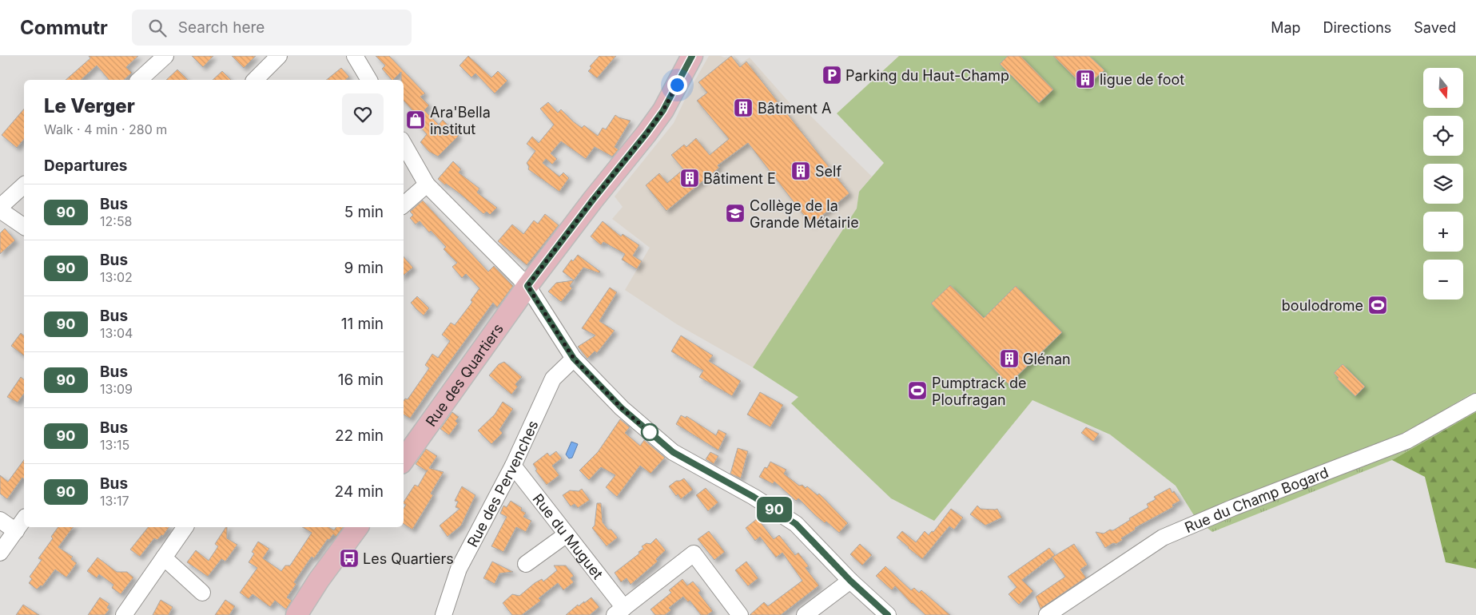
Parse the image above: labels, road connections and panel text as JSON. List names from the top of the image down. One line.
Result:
{"streets":{"main road":["Rue des Quartiers"],"street":["Rue des Pervenches","Rue du Champ Bogard","Rue du Muguet"]},"crossings":[["Rue des Pervenches","Rue du Muguet"]],"places":{"parking":["Parking du Haut-Champ"],"building":["ligue de foot","Bâtiment A","Self","Bâtiment E","Glénan"],"shop":["Ara'Bella institut"],"school or university":["Collège de la Grande Métairie"],"sports":["boulodrome","Pumptrack de Ploufragan"],"bus stop":["Les Quartiers"]},"lines":["bus line 90"],"north":"bottom","page":{"header":"Commutr","search":"Search here","nav":["Map","Directions","Saved"],"on_map":"90","map_buttons":["+","−"],"heading":[["Le Verger","Walk · 4 min · 280 m"],"Departures"],"list":[{"mark":"90","name":"Bus","note":"12:58","value":"5 min"},{"mark":"90","name":"Bus","note":"13:02","value":"9 min"},{"mark":"90","name":"Bus","note":"13:04","value":"11 min"},{"mark":"90","name":"Bus","note":"13:09","value":"16 min"},{"mark":"90","name":"Bus","note":"13:15","value":"22 min"},{"mark":"90","name":"Bus","note":"13:17","value":"24 min"}]}}
